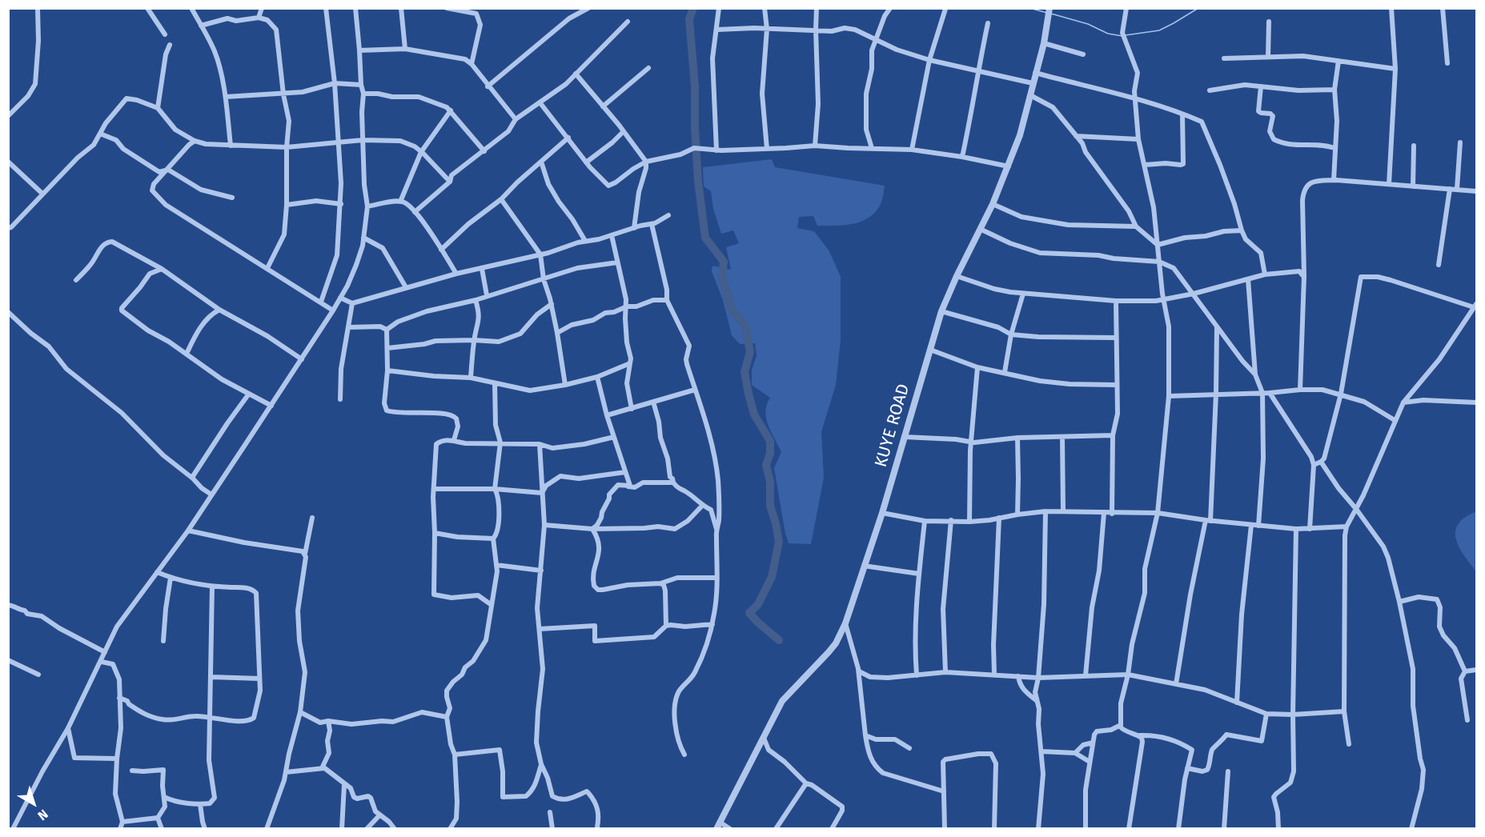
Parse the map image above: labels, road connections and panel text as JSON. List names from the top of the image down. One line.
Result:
{"streets":{"street":["KUYE ROAD"]},"north":"bottom right"}
